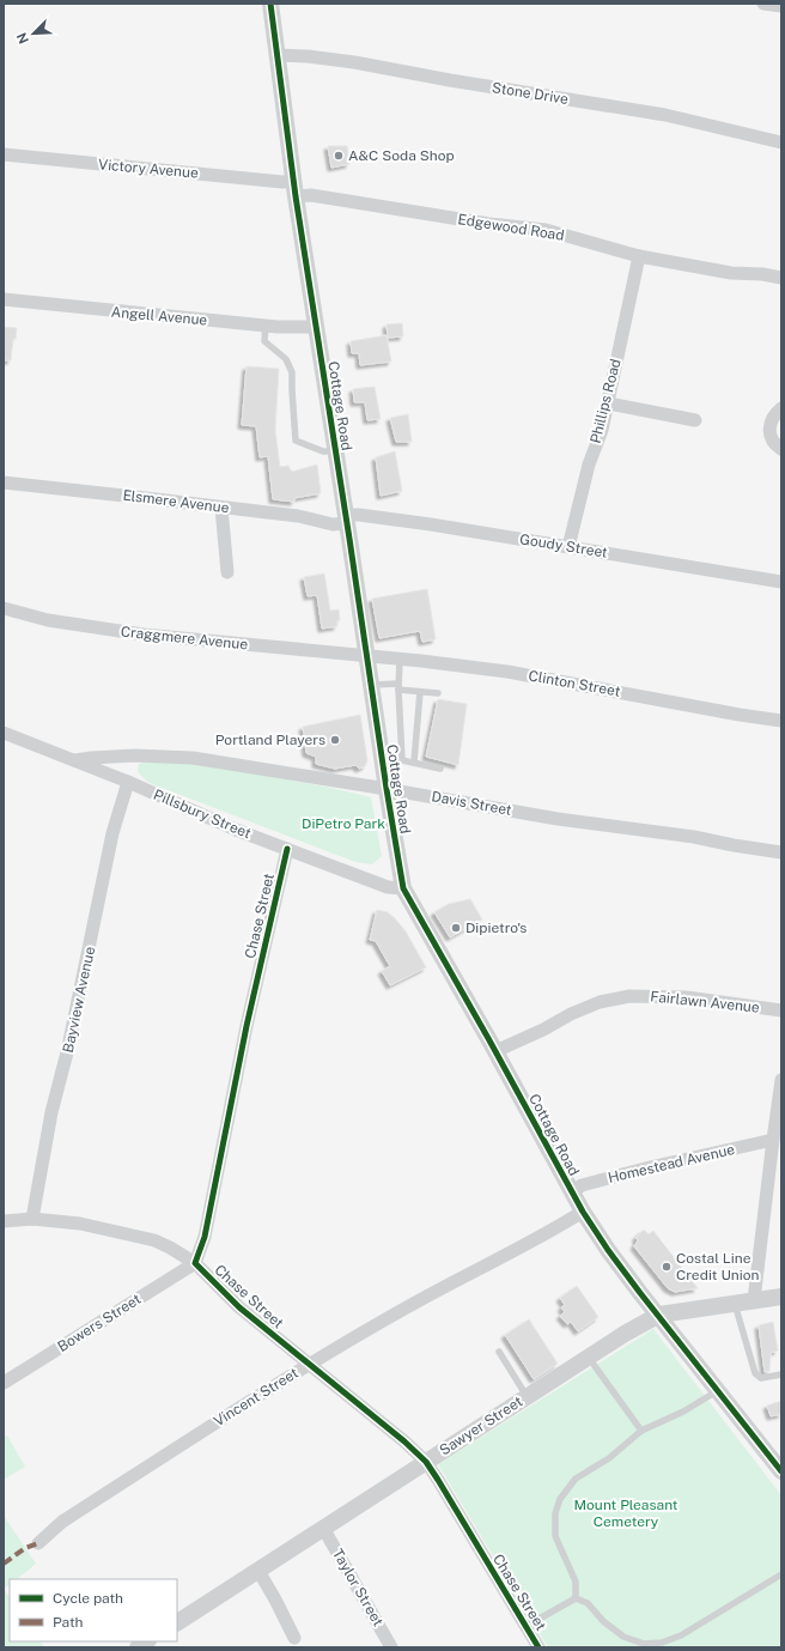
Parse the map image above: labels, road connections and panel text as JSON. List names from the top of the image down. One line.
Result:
{"streets":{"street":["Stone Drive","Victory Avenue","Edgewood Road","Angell Avenue","Phillips Road","Cottage Road","Elsmere Avenue","Goudy Street","Craggmere Avenue","Clinton Street","Davis Street","Pillsbury Street","Chase Street","Bayview Avenue","Fairlawn Avenue","Homestead Avenue","Bowers Street","Vincent Street","Sawyer Street","Taylor Street"]},"crossings":[["Stone Drive","Cottage Road"],["Victory Avenue","Edgewood Road"],["Victory Avenue","Cottage Road"],["Edgewood Road","Phillips Road"],["Edgewood Road","Cottage Road"],["Angell Avenue","Cottage Road"],["Phillips Road","Goudy Street"],["Cottage Road","Elsmere Avenue"],["Cottage Road","Goudy Street"],["Cottage Road","Craggmere Avenue"],["Cottage Road","Clinton Street"],["Cottage Road","Davis Street"],["Cottage Road","Pillsbury Street"],["Cottage Road","Fairlawn Avenue"],["Cottage Road","Homestead Avenue"],["Cottage Road","Vincent Street"],["Cottage Road","Sawyer Street"],["Elsmere Avenue","Goudy Street"],["Craggmere Avenue","Clinton Street"],["Davis Street","Pillsbury Street"],["Pillsbury Street","Chase Street"],["Pillsbury Street","Bayview Avenue"],["Chase Street","Bowers Street"],["Chase Street","Vincent Street"],["Chase Street","Sawyer Street"],["Sawyer Street","Taylor Street"]],"parks":["DiPetro Park","Mount Pleasant Cemetery"],"places":["A&C Soda Shop","Portland Players","Dipietro's","Costal Line Credit Union"],"legend":["Cycle path","Path"],"north":"bottom left"}
